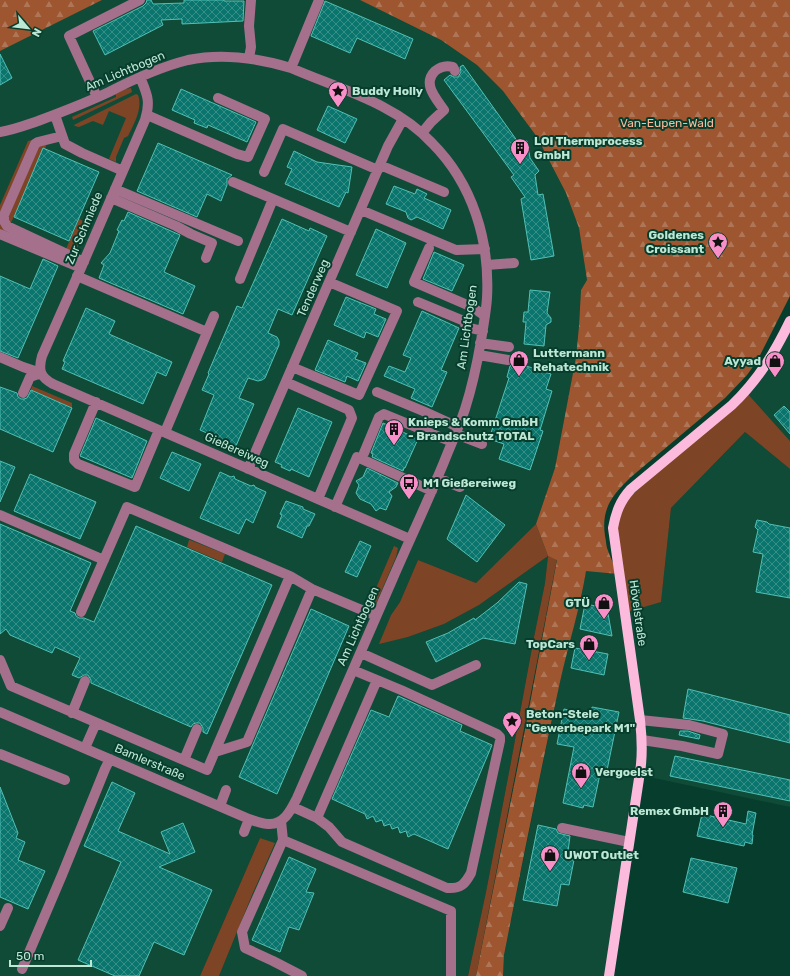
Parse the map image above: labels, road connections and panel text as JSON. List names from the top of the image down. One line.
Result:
{"streets":{"main road":["Hövelstraße"],"street":["Am Lichtbogen","Zur Schmiede","Tenderweg","Gießereiweg","Bamlerstraße"]},"crossings":[["Am Lichtbogen","Zur Schmiede"],["Am Lichtbogen","Tenderweg"],["Am Lichtbogen","Gießereiweg"],["Am Lichtbogen","Bamlerstraße"],["Zur Schmiede","Gießereiweg"],["Tenderweg","Gießereiweg"]],"parks":["Van-Eupen-Wald"],"places":{"place":["Buddy Holly","Goldenes Croissant","Beton-Stele \"Gewerbepark M1\""],"building":["LOI Thermprocess GmbH","Knieps & Komm GmbH - Brandschutz TOTAL","Remex GmbH"],"shop":["Luttermann Rehatechnik","Ayyad","GTÜ","TopCars","Vergoelst","UWOT Outlet"],"bus stop":["M1 Gießereiweg"]},"scale_bar":"50 m","north":"bottom right"}
